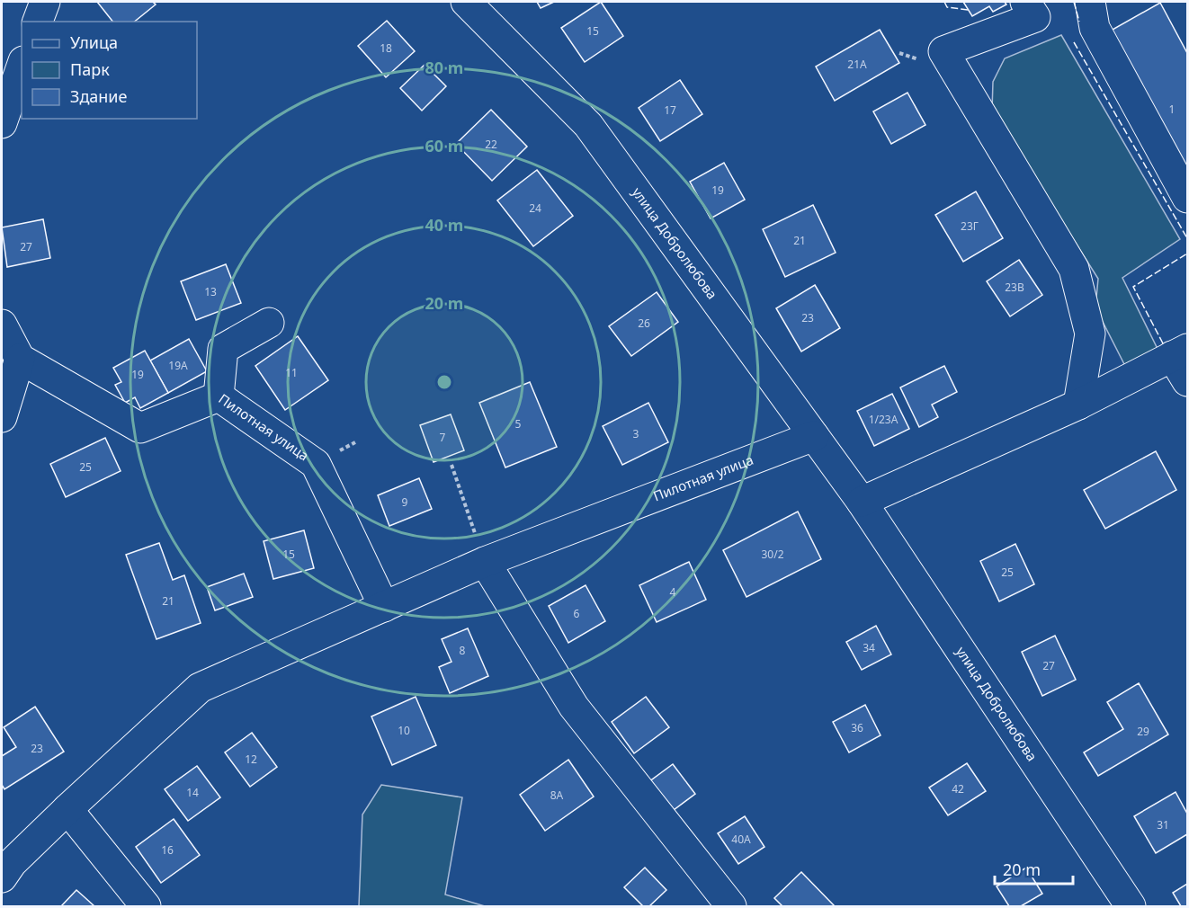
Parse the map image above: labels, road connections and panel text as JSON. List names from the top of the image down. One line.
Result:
{"streets":{"street":["улица Добролюбова","Пилотная улица"]},"crossings":[["улица Добролюбова","Пилотная улица"]],"house_numbers":["15","18","21А","1","17","22","19","24","23Г","21","27","23В","13","23","26","19А","11","19","1/23А","5","3","7","25","9","15","30/2","25","4","21","6","34","8","27","36","10","29","23","12","42","14","8А","31","40А","16"],"legend":["Улица","Парк","Здание"],"scale_bar":"20 m","rings":["80 m","60 m","40 m","20 m"]}
